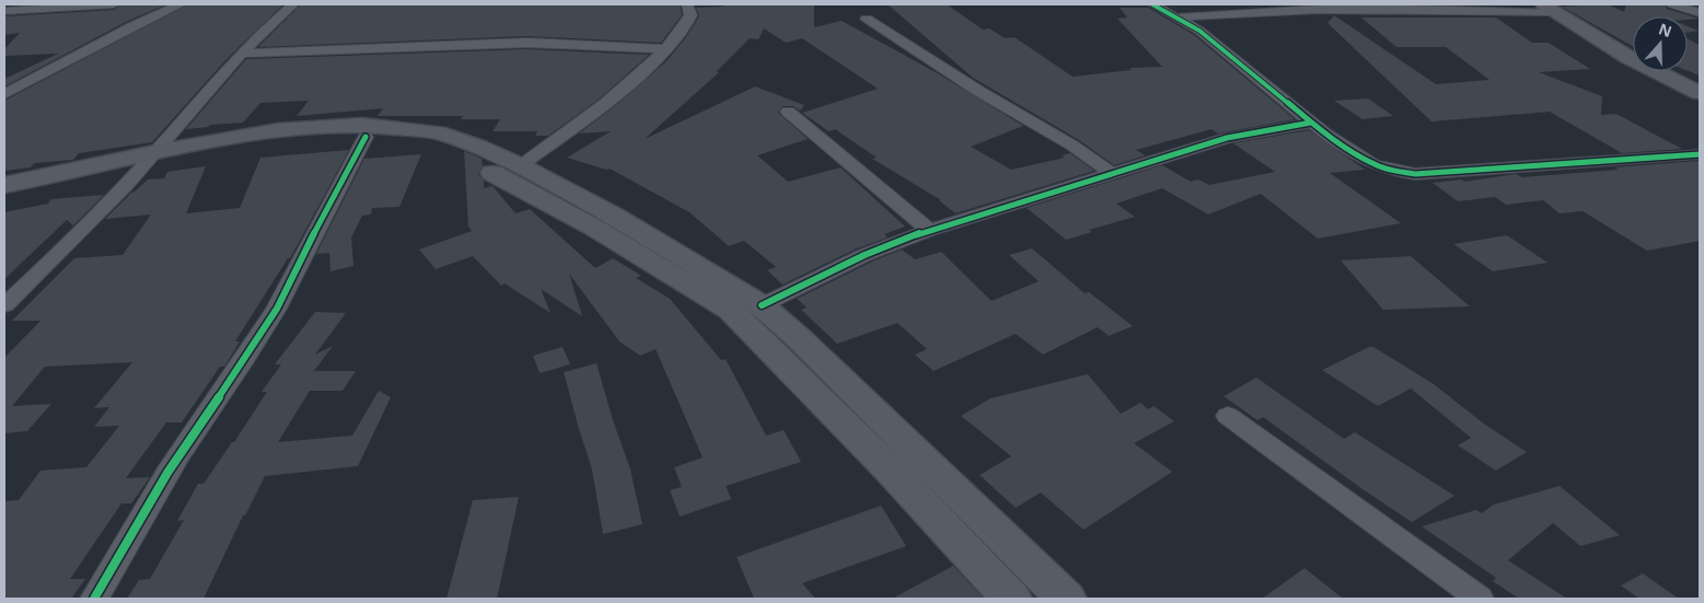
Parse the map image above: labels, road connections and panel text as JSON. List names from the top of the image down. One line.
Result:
{"north":"top"}
